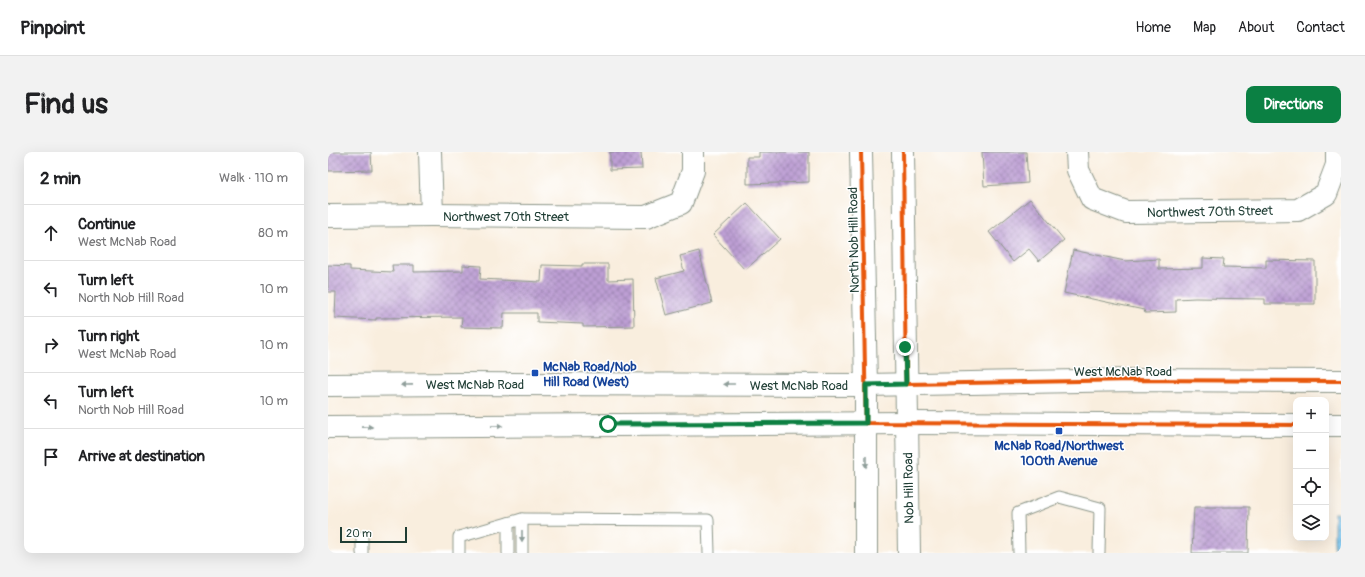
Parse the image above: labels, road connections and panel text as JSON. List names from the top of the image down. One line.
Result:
{"streets":{"main road":["Northwest 70th Street","North Nob Hill Road","West McNab Road","Nob Hill Road"]},"crossings":[["North Nob Hill Road","West McNab Road"],["West McNab Road","Nob Hill Road"]],"places":{"transit":["McNab Road/Nob Hill Road (West)","McNab Road/Northwest 100th Avenue"]},"scale_bar":"20 m","page":{"header":"Pinpoint","nav":["Home","Map","About","Contact"],"buttons":"Directions","title":"Find us","heading":["2 min","Walk · 110 m"],"list":[["Continue","West McNab Road","80 m"],["Turn left","North Nob Hill Road","10 m"],["Turn right","West McNab Road","10 m"],["Turn left","North Nob Hill Road","10 m"],"Arrive at destination"],"map_buttons":["+","−"],"scale":"20 m"}}
